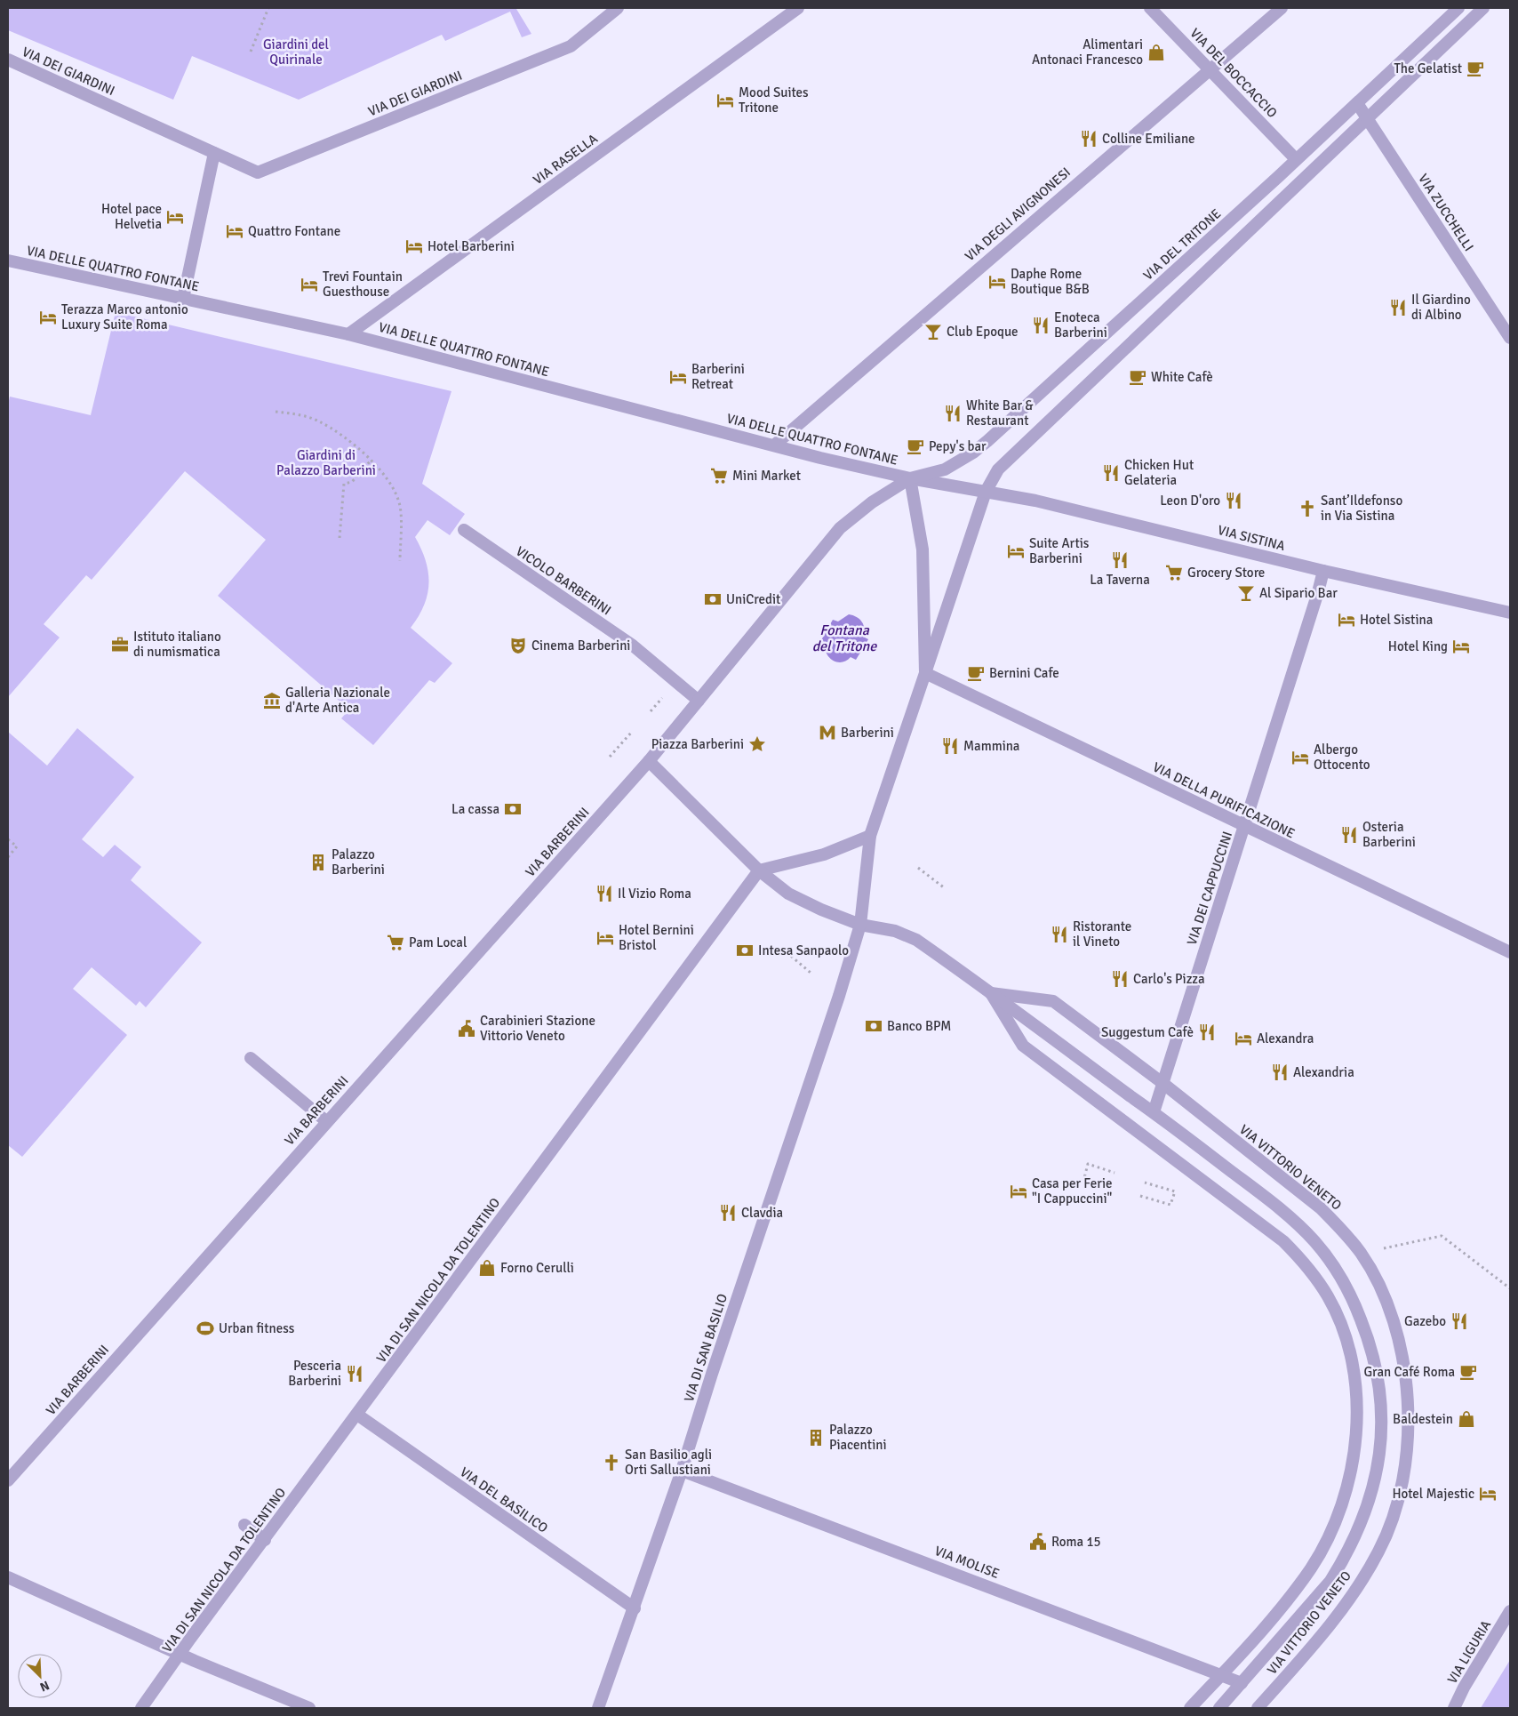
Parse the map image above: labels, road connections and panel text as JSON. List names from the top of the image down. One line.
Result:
{"streets":{"street":["VIA DEI GIARDINI","VIA DEL BOCCACCIO","VIA RASELLA","VIA ZUCCHELLI","VIA DEGLI AVIGNONESI","VIA DEL TRITONE","VIA DELLE QUATTRO FONTANE","VIA SISTINA","VICOLO BARBERINI","VIA DELLA PURIFICAZIONE","VIA BARBERINI","VIA DEI CAPPUCCINI","VIA VITTORIO VENETO","VIA DI SAN NICOLA DA TOLENTINO","VIA DI SAN BASILIO","VIA DEL BASILICO","VIA MOLISE","VIA LIGURIA"]},"crossings":[["VIA DEL BOCCACCIO","VIA DEGLI AVIGNONESI"],["VIA DEL BOCCACCIO","VIA DEL TRITONE"],["VIA RASELLA","VIA DELLE QUATTRO FONTANE"],["VIA ZUCCHELLI","VIA DEL TRITONE"],["VIA DEGLI AVIGNONESI","VIA DELLE QUATTRO FONTANE"],["VIA DEL TRITONE","VIA DELLE QUATTRO FONTANE"],["VIA SISTINA","VIA DEI CAPPUCCINI"],["VIA DELLA PURIFICAZIONE","VIA DEI CAPPUCCINI"],["VIA DEI CAPPUCCINI","VIA VITTORIO VENETO"],["VIA VITTORIO VENETO","VIA DI SAN BASILIO"],["VIA VITTORIO VENETO","VIA MOLISE"],["VIA DI SAN NICOLA DA TOLENTINO","VIA DEL BASILICO"],["VIA DI SAN BASILIO","VIA DEL BASILICO"],["VIA DI SAN BASILIO","VIA MOLISE"]],"water":["Fontana del Tritone"],"parks":["Giardini del Quirinale","Giardini di Palazzo Barberini"],"places":{"shop":["Alimentari Antonaci Francesco","Forno Cerulli","Baldestein"],"cafe":["The Gelatist","White Cafè","Pepy's bar","Bernini Cafe","Gran Café Roma"],"hotel":["Mood Suites Tritone","Hotel pace Helvetia","Quattro Fontane","Hotel Barberini","Daphe Rome Boutique B&B","Trevi Fountain Guesthouse","Terazza Marco antonio Luxury Suite Roma","Barberini Retreat","Suite Artis Barberini","Hotel Sistina","Hotel King","Albergo Ottocento","Hotel Bernini Bristol","Alexandra","Casa per Ferie \"I Cappuccini\"","Hotel Majestic"],"restaurant":["Colline Emiliane","Il Giardino di Albino","Enoteca Barberini","White Bar & Restaurant","Chicken Hut Gelateria","Leon D'oro","La Taverna","Mammina","Osteria Barberini","Il Vizio Roma","Ristorante il Vineto","Carlo's Pizza","Suggestum Cafè","Alexandria","Clavdia","Gazebo","Pesceria Barberini"],"bar":["Club Epoque","Al Sipario Bar"],"supermarket":["Mini Market","Grocery Store","Pam Local"],"church":["Sant’Ildefonso in Via Sistina","San Basilio agli Orti Sallustiani"],"bank":["UniCredit","La cassa","Intesa Sanpaolo","Banco BPM"],"office":["Istituto italiano di numismatica"],"theatre":["Cinema Barberini"],"museum":["Galleria Nazionale d'Arte Antica"],"metro station":["Barberini"],"place":["Piazza Barberini"],"building":["Palazzo Barberini","Palazzo Piacentini"],"public building":["Carabinieri Stazione Vittorio Veneto","Roma 15"],"sports":["Urban fitness"]},"north":"bottom right"}
